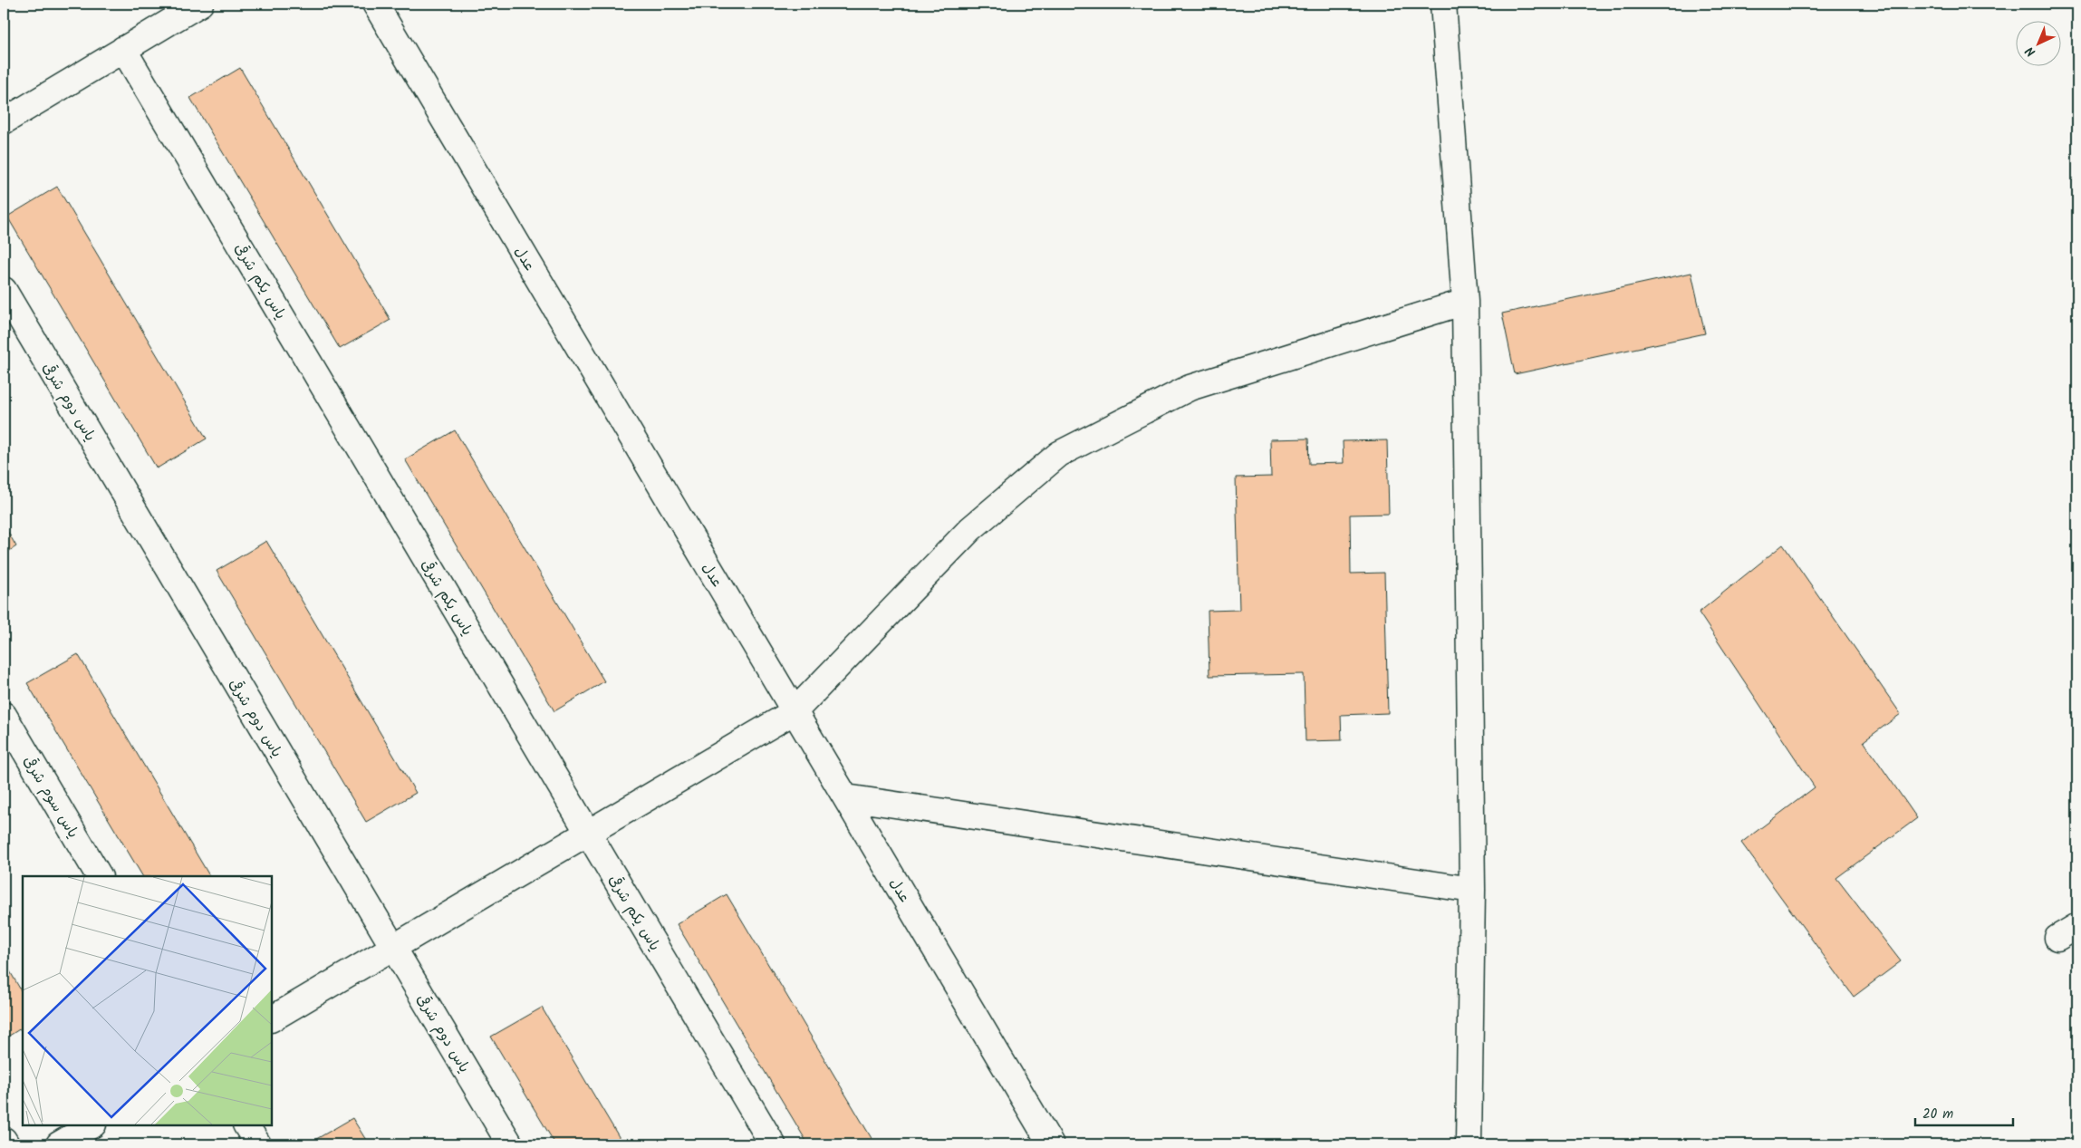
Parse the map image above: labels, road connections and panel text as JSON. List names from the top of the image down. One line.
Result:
{"streets":{"street":["عدل","یاس یکم شرقی","یاس دوم شرقی","یاس سوم شرقی"]},"scale_bar":"20 m","north":"bottom left"}
